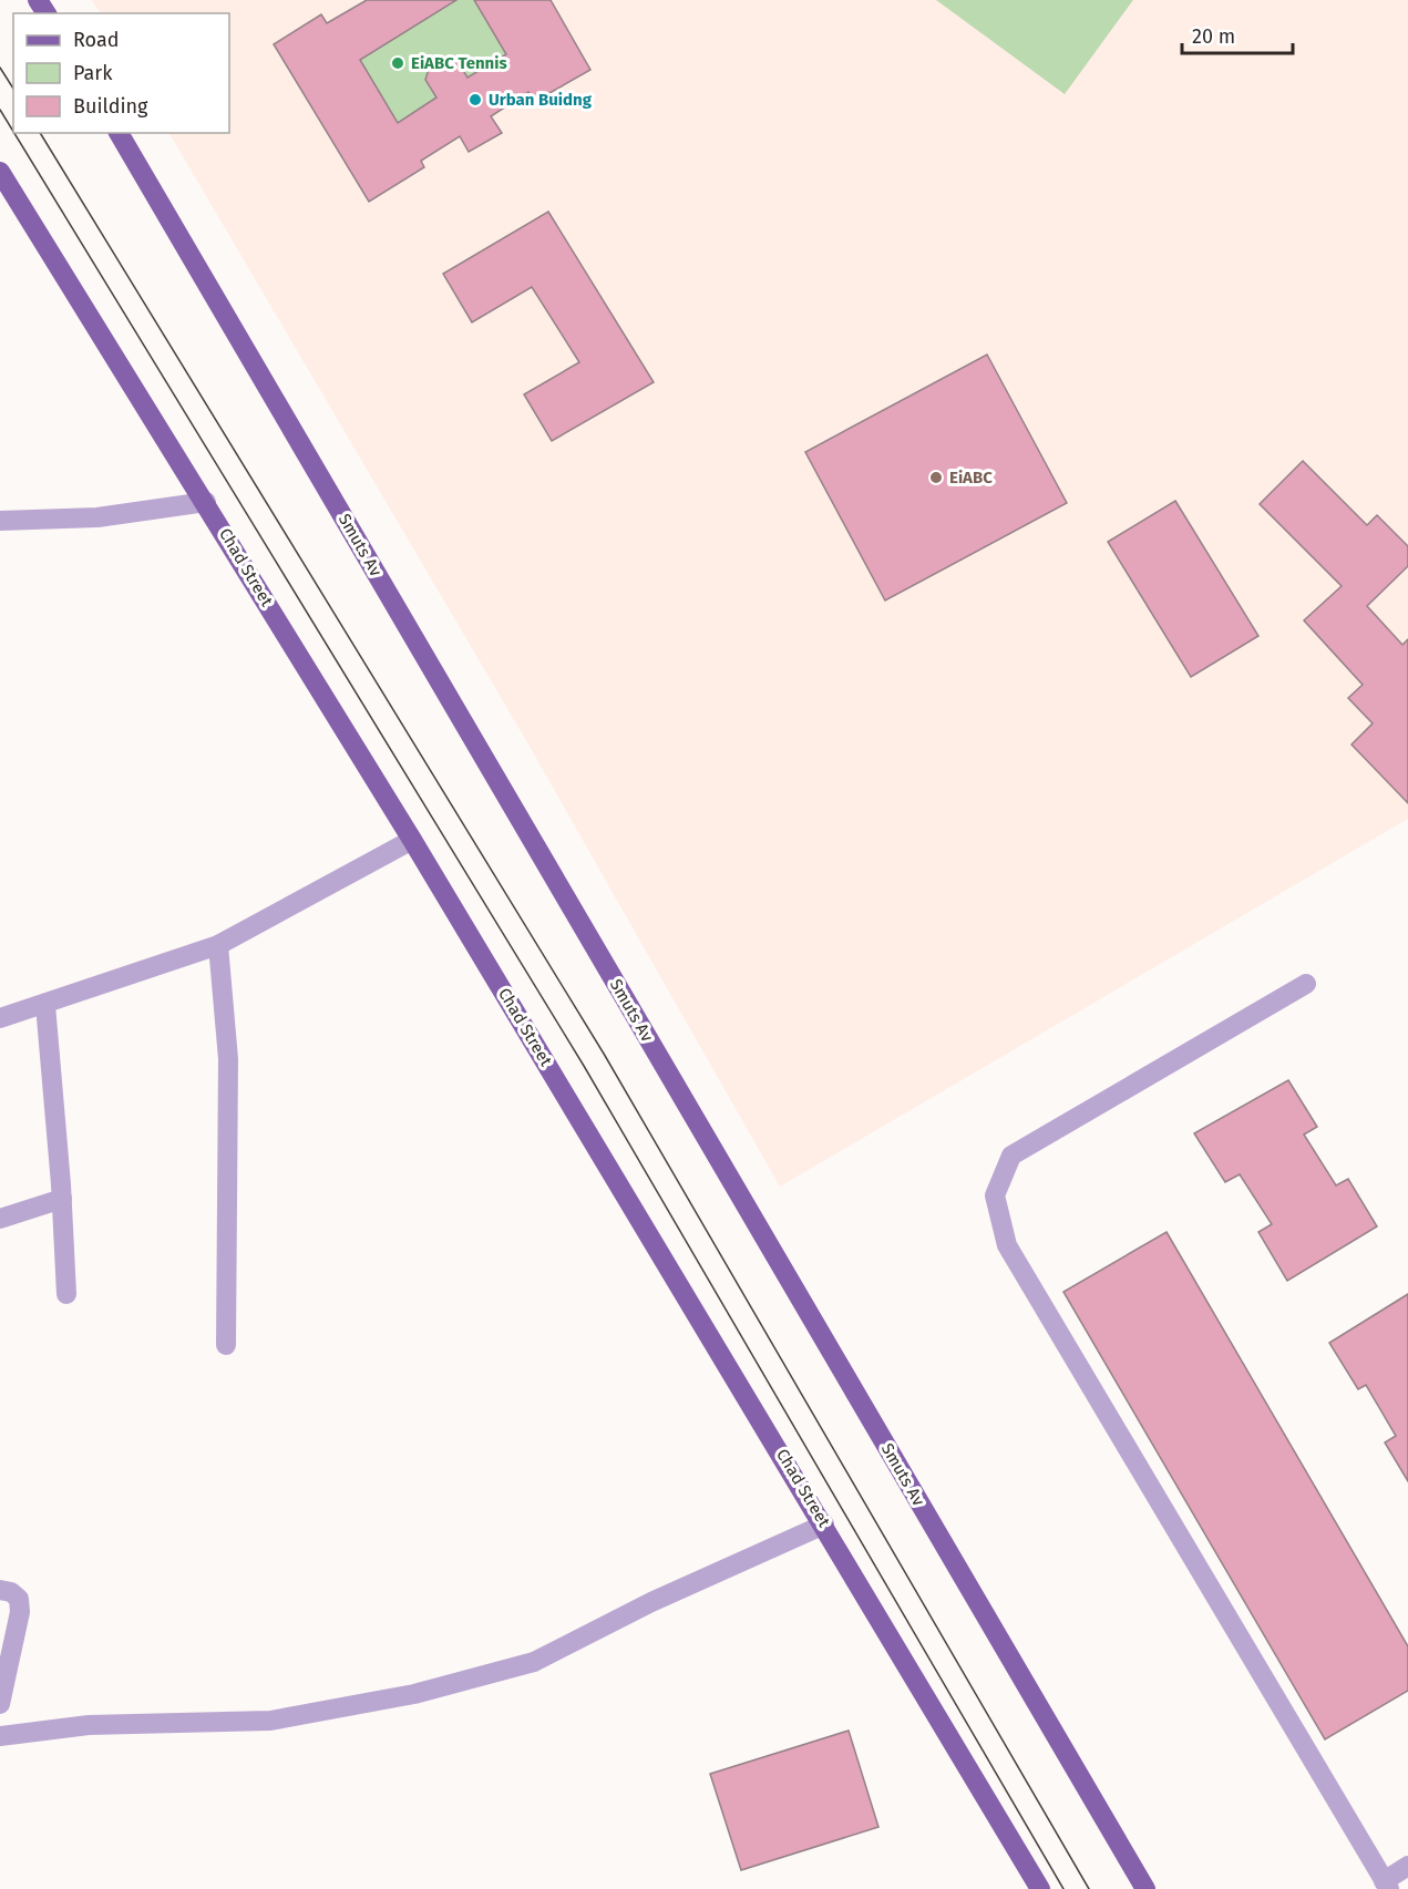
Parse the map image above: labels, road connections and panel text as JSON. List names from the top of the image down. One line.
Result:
{"streets":{"main road":["Smuts Av","Chad Street"]},"places":["EiABC Tennis","Urban Buidng","EiABC"],"legend":["Road","Park","Building"],"scale_bar":"20 m"}
